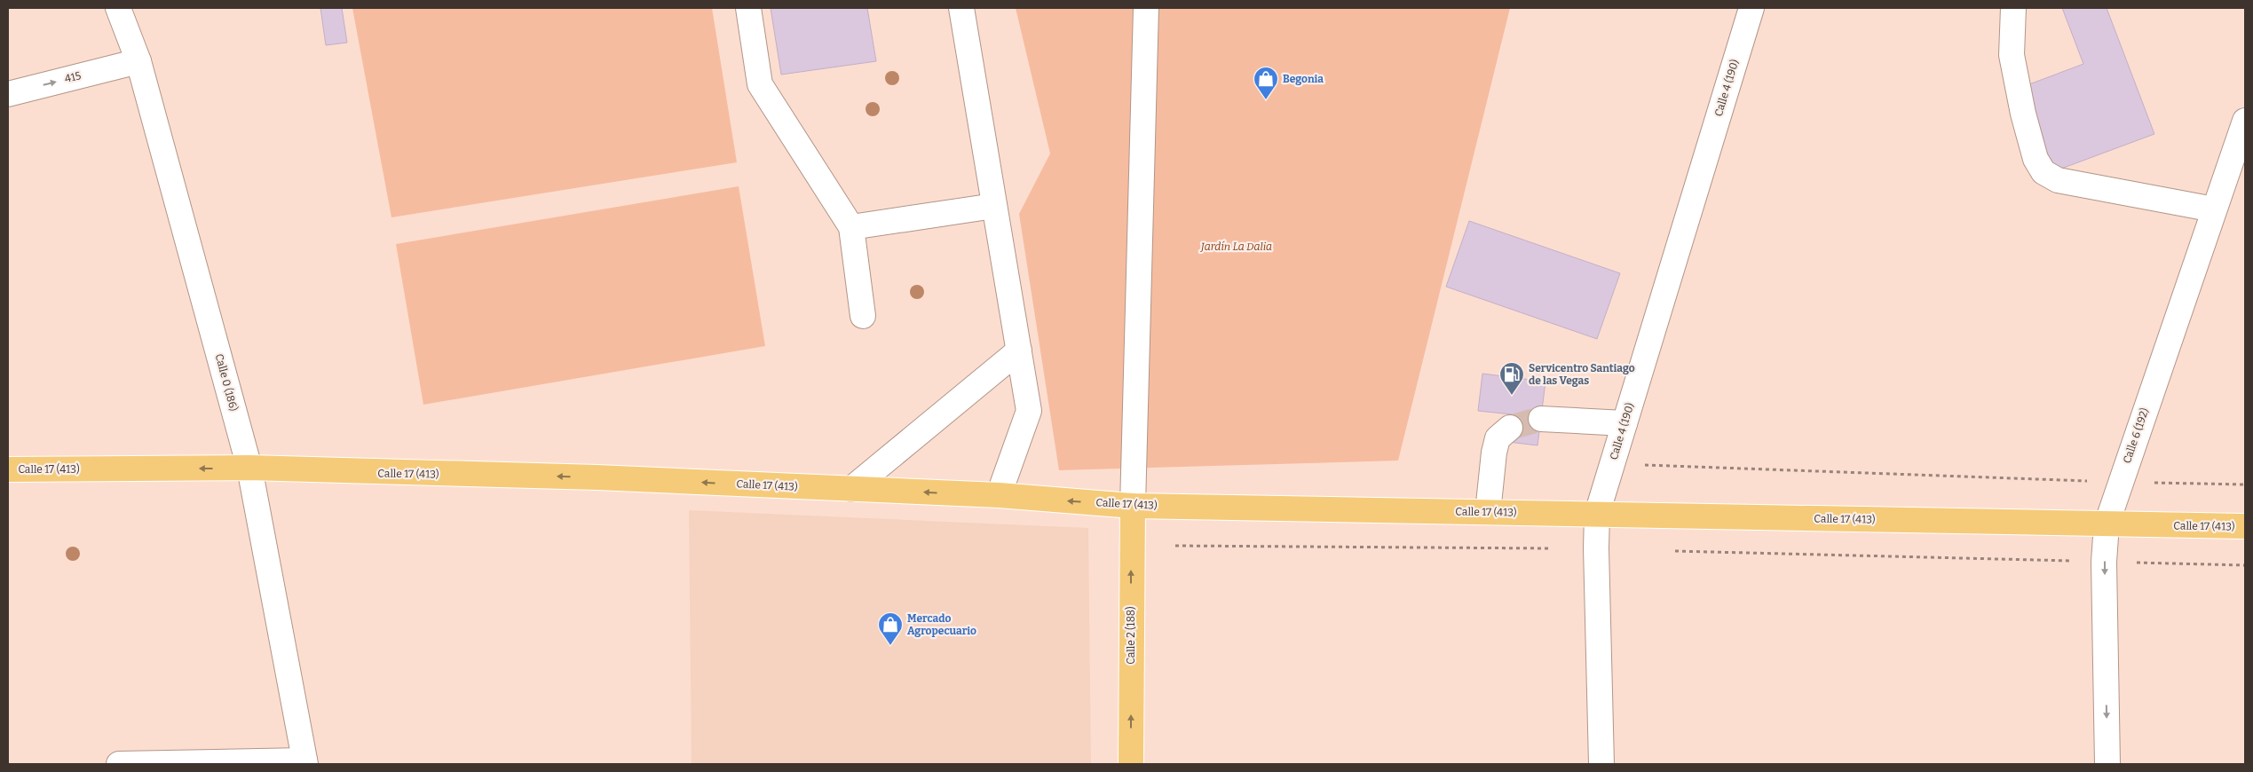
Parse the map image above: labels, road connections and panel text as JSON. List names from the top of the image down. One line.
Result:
{"streets":{"main road":["Calle 17 (413)","Calle 2 (188)"],"street":["415","Calle 4 (190)","Calle 0 (186)","Calle 6 (192)"]},"crossings":[["415","Calle 0 (186)"],["Calle 4 (190)","Calle 17 (413)"],["Calle 0 (186)","Calle 17 (413)"],["Calle 6 (192)","Calle 17 (413)"],["Calle 17 (413)","Calle 2 (188)"]],"one_way":["415","Calle 17 (413)","Calle 2 (188)"],"parks":["Jardín La Dalia"],"places":{"shop":["Begonia","Mercado Agropecuario"],"fuel station":["Servicentro Santiago de las Vegas"]}}
